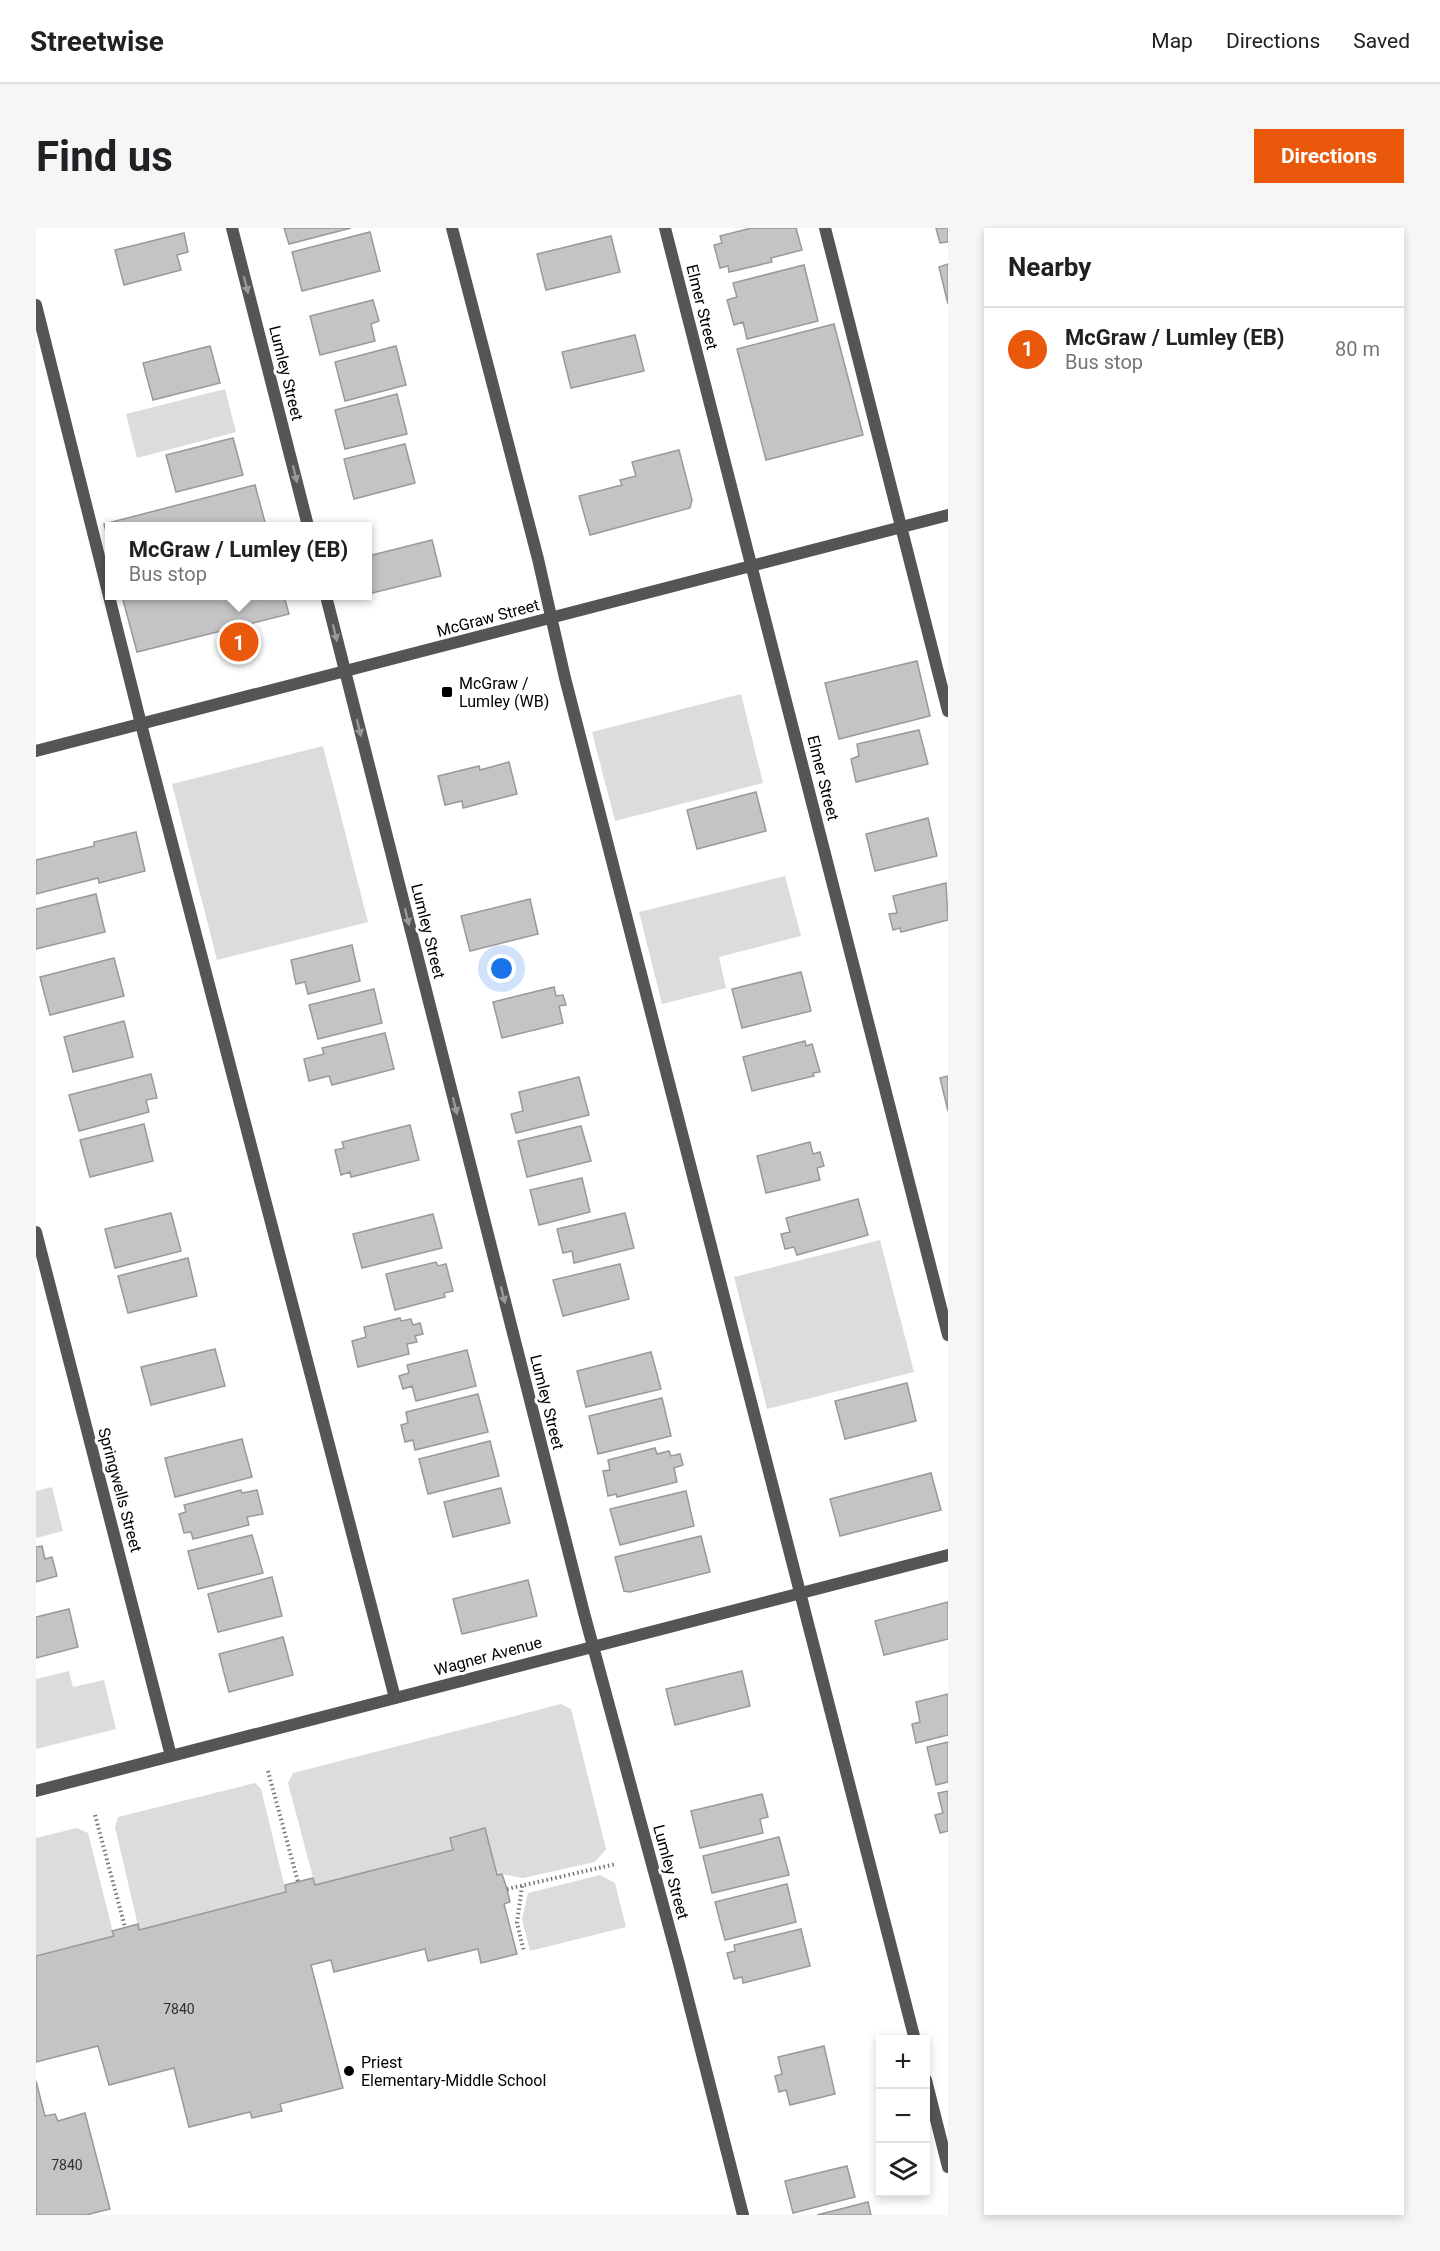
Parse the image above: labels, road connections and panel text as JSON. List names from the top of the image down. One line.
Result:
{"streets":{"street":["Elmer Street","Lumley Street","McGraw Street","Springwells Street","Wagner Avenue"]},"crossings":[["Elmer Street","McGraw Street"],["Lumley Street","McGraw Street"],["Lumley Street","Wagner Avenue"],["Springwells Street","Wagner Avenue"]],"one_way":["Lumley Street"],"places":{"transit":["McGraw / Lumley (WB)"],"other":["Priest Elementary‑Middle School"]},"house_numbers":["7840","7840"],"page":{"header":"Streetwise","nav":["Map","Directions","Saved"],"buttons":"Directions","title":"Find us","heading":"Nearby","list":[{"mark":"1","name":"McGraw / Lumley (EB)","note":"Bus stop","value":"80 m"}],"popup":["McGraw / Lumley (EB)","Bus stop"],"pins":"1","map_buttons":["+","−"]}}
